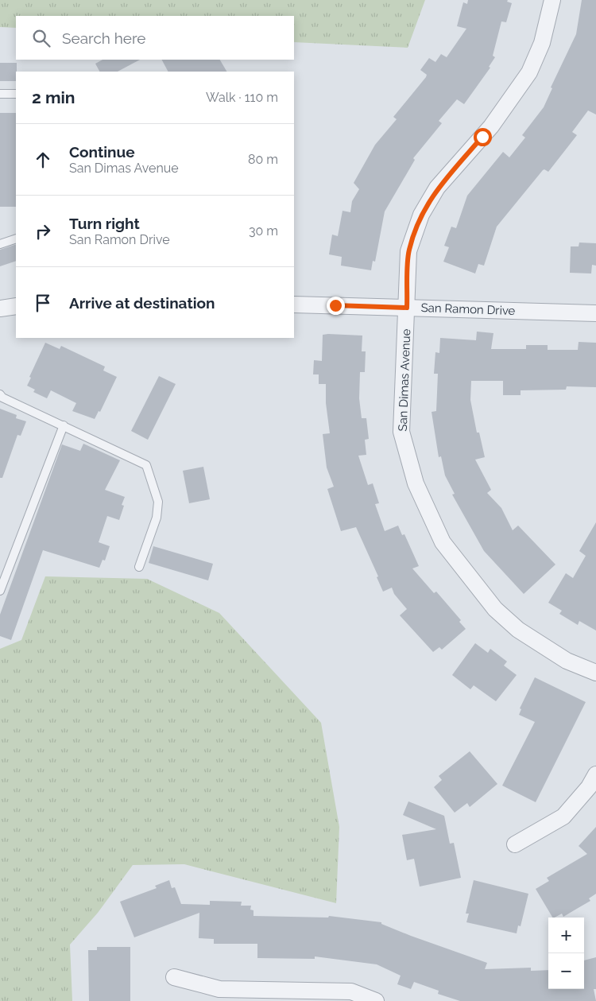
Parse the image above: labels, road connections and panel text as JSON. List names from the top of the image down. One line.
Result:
{"streets":{"street":["San Ramon Drive","San Dimas Avenue"]},"crossings":[["San Ramon Drive","San Dimas Avenue"]],"page":{"search":"Search here","heading":["2 min","Walk · 110 m"],"list":[["Continue","San Dimas Avenue","80 m"],["Turn right","San Ramon Drive","30 m"],"Arrive at destination"],"map_buttons":["+","−"]}}
